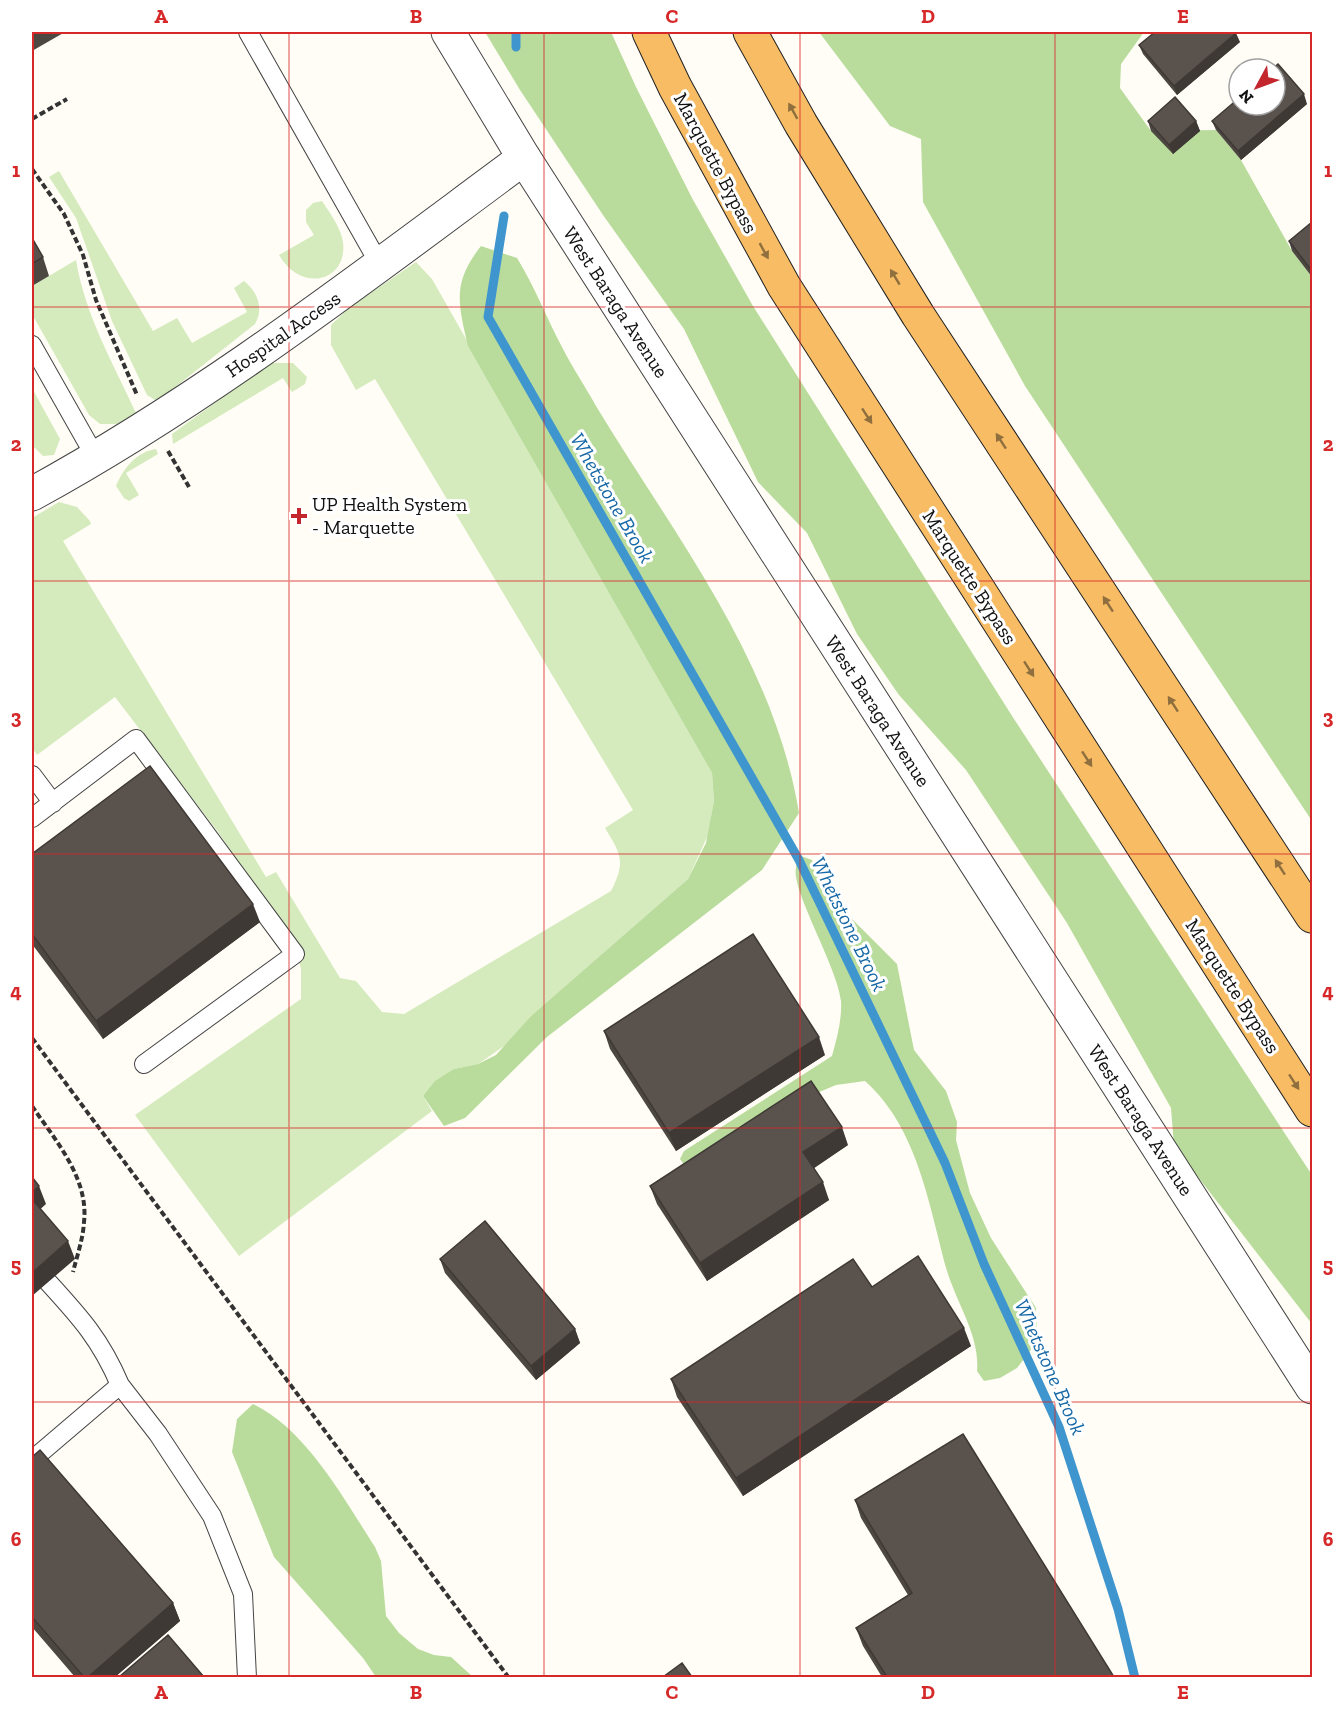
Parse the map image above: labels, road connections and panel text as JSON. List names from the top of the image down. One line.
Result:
{"streets":{"highway":["Marquette Bypass"],"street":["West Baraga Avenue","Hospital Access"]},"crossings":[["West Baraga Avenue","Hospital Access"]],"water":["Whetstone Brook"],"places":{"health":["UP Health System - Marquette"]},"north":"bottom left","grid":{"columns":["A","B","C","D","E"],"rows":["1","2","3","4","5","6"]}}
